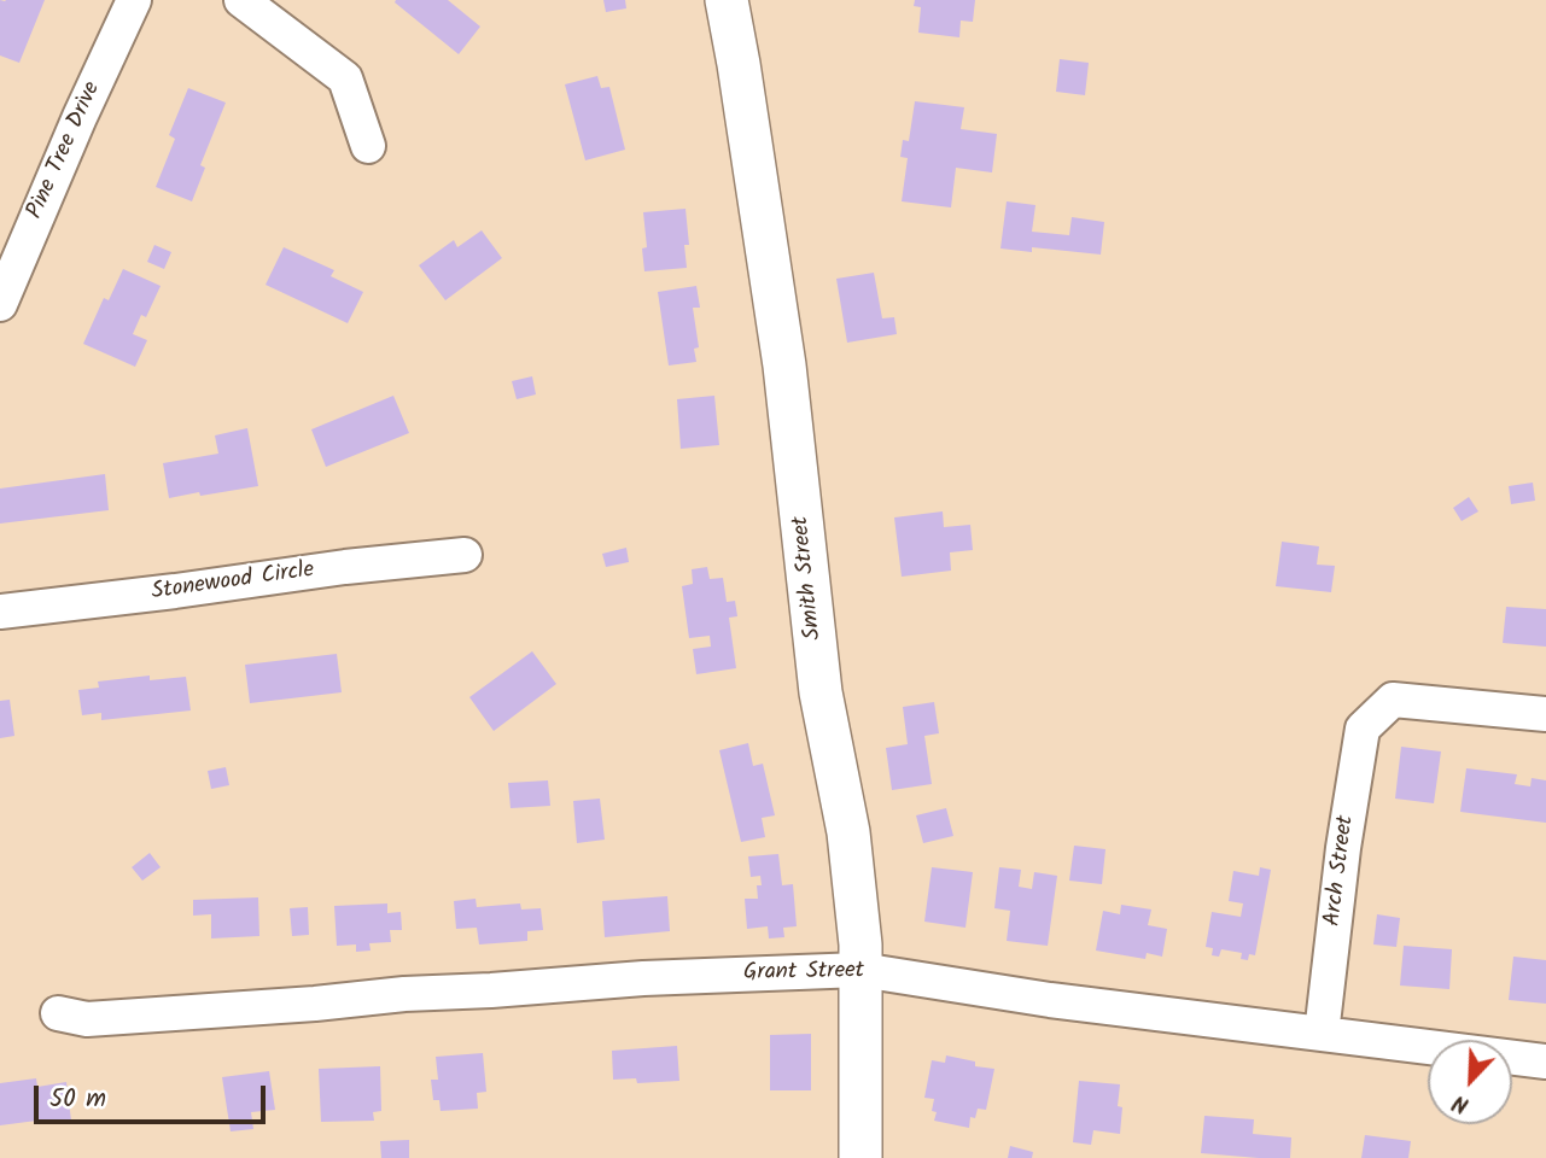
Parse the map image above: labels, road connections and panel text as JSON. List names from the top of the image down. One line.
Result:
{"streets":{"street":["Pine Tree Drive","Smith Street","Stonewood Circle","Arch Street","Grant Street"]},"crossings":[["Smith Street","Grant Street"],["Arch Street","Grant Street"]],"scale_bar":"50 m","north":"bottom left"}
